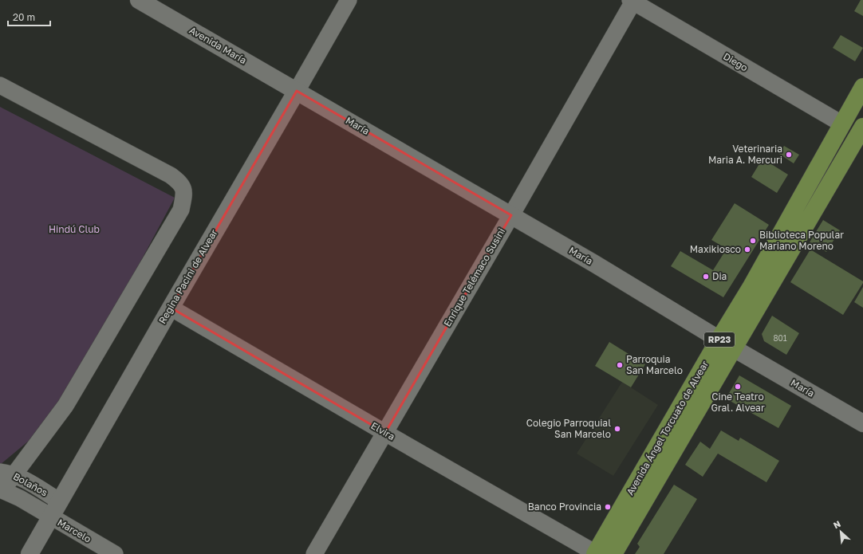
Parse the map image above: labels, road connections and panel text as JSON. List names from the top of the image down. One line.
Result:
{"streets":{"main road":["RP23","Avenida Ángel Torcuato de Alvear"],"street":["Avenida María","Diego","María","Regina Pacini de Alvear","Enrique Telémaco Susini","Elvira","Bolaños","Marcelo"]},"crossings":[["Avenida María","María"],["Avenida María","Regina Pacini de Alvear"],["Diego","Enrique Telémaco Susini"],["Diego","Avenida Ángel Torcuato de Alvear"],["María","Regina Pacini de Alvear"],["María","Enrique Telémaco Susini"],["María","Avenida Ángel Torcuato de Alvear"],["Regina Pacini de Alvear","Elvira"],["Regina Pacini de Alvear","Bolaños"],["Regina Pacini de Alvear","Marcelo"],["Enrique Telémaco Susini","Elvira"],["Avenida Ángel Torcuato de Alvear","Elvira"],["Bolaños","Marcelo"]],"parks":["Hindú Club"],"places":["Veterinaria Maria A. Mercuri","Biblioteca Popular Mariano Moreno","Maxikiosco","Dia","Parroquia San Marcelo","Cine Teatro Gral. Alvear","Colegio Parroquial San Marcelo","Banco Provincia"],"house_numbers":["801"],"scale_bar":"20 m","north":"top left"}
